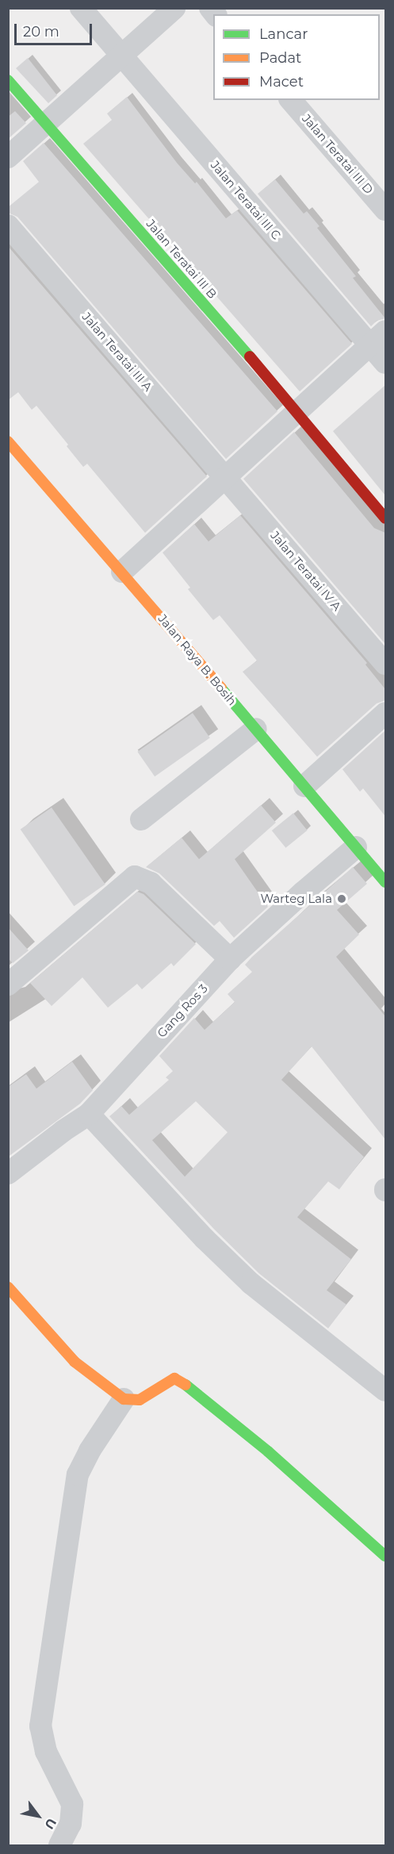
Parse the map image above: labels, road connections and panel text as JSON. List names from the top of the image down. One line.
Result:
{"streets":{"street":["Jalan Teratai III D","Jalan Teratai III C","Jalan Teratai III B","Jalan Teratai III A","Jalan Teratai IV A","Jalan Raya B. Bosih","Gang Ros 3"]},"crossings":[["Jalan Teratai III A","Jalan Teratai IV A"],["Jalan Raya B. Bosih","Gang Ros 3"]],"places":["Warteg Lala"],"legend":["Lancar","Padat","Macet"],"scale_bar":"20 m","north":"bottom right"}
